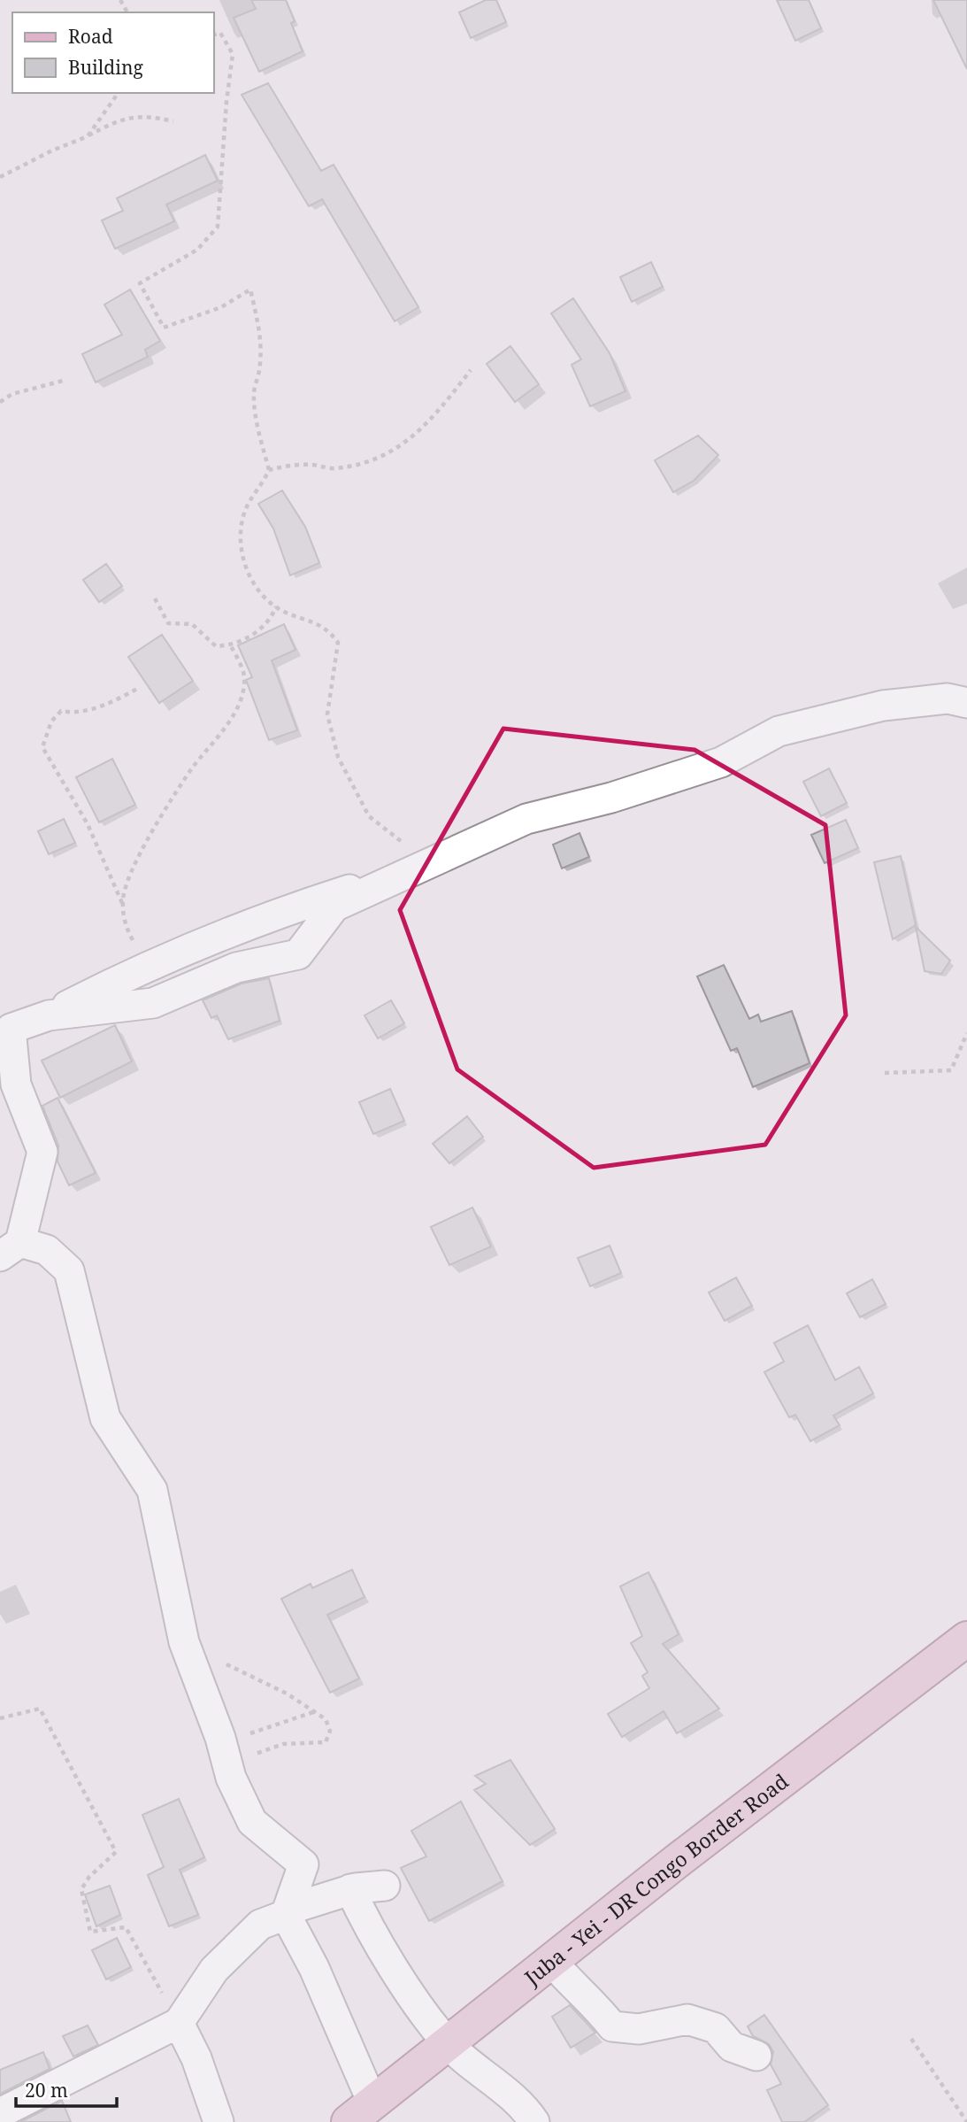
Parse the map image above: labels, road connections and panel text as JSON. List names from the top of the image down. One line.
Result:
{"streets":{"main road":["Juba - Yei - DR Congo Border Road"]},"legend":["Road","Building"],"scale_bar":"20 m"}
